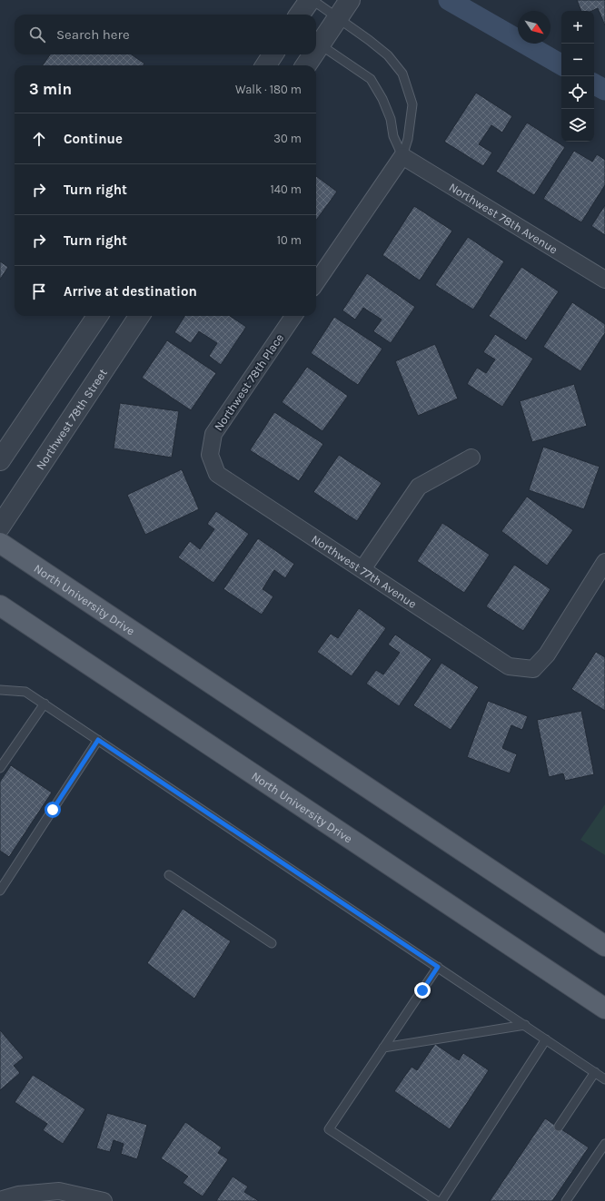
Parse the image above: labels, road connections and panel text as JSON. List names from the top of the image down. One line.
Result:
{"streets":{"main road":["North University Drive"],"street":["Northwest 78th Avenue","Northwest 78th Place","Northwest 78th Street","Northwest 77th Avenue"]},"crossings":[["Northwest 78th Place","Northwest 77th Avenue"]],"north":"bottom right","page":{"map_buttons":["+","−"],"search":"Search here","heading":["3 min","Walk · 180 m"],"list":[["Continue","30 m"],["Turn right","140 m"],["Turn right","10 m"],"Arrive at destination"]}}
